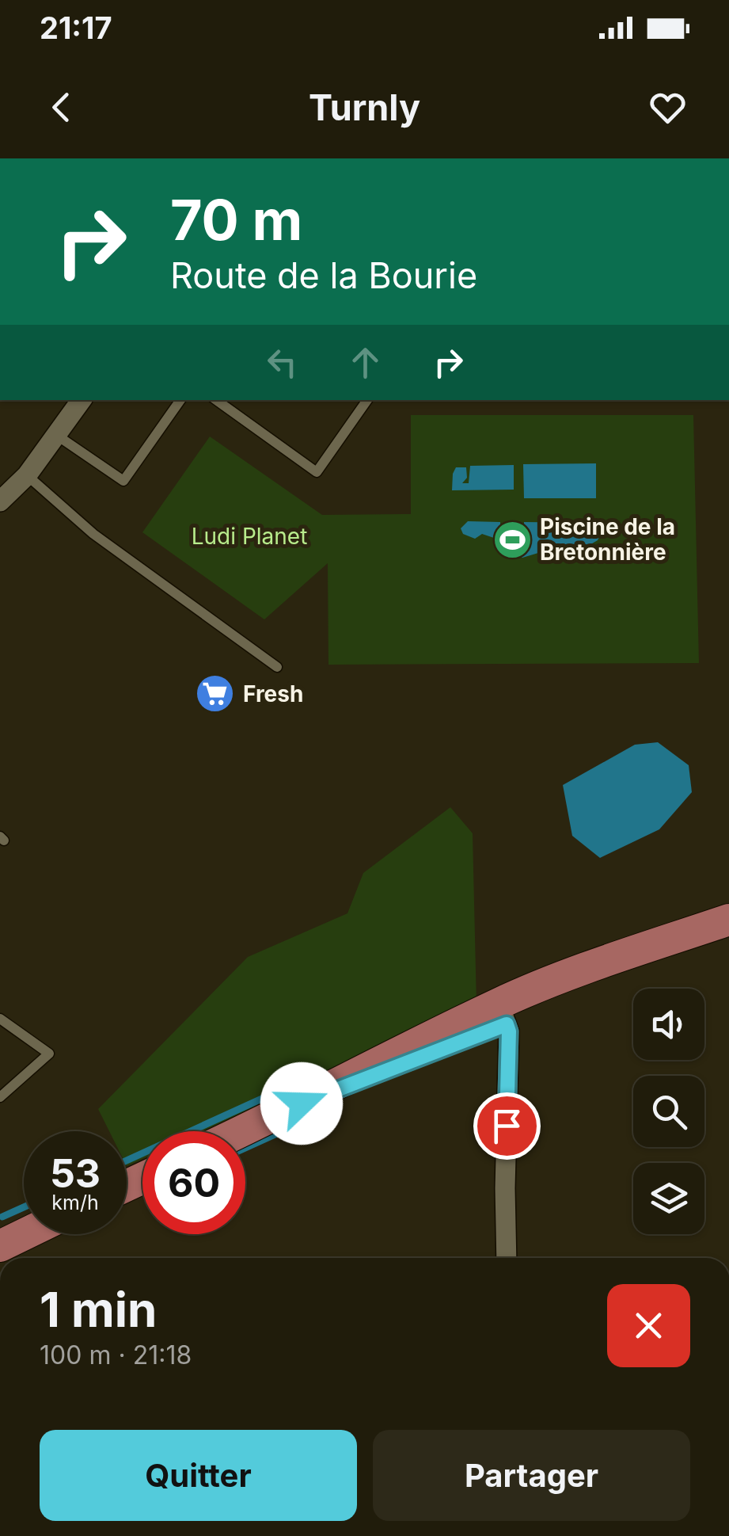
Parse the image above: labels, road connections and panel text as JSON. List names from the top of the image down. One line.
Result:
{"parks":["Ludi Planet"],"places":{"sports":["Piscine de la Bretonnière"],"supermarket":["Fresh"]},"page":{"status":"21:17","header":"Turnly","turn":["70 m","Route de la Bourie"],"speed":"53 km/h","limit":"60","heading":["1 min","100 m · 21:18"],"buttons":["Quitter","Partager"]}}
